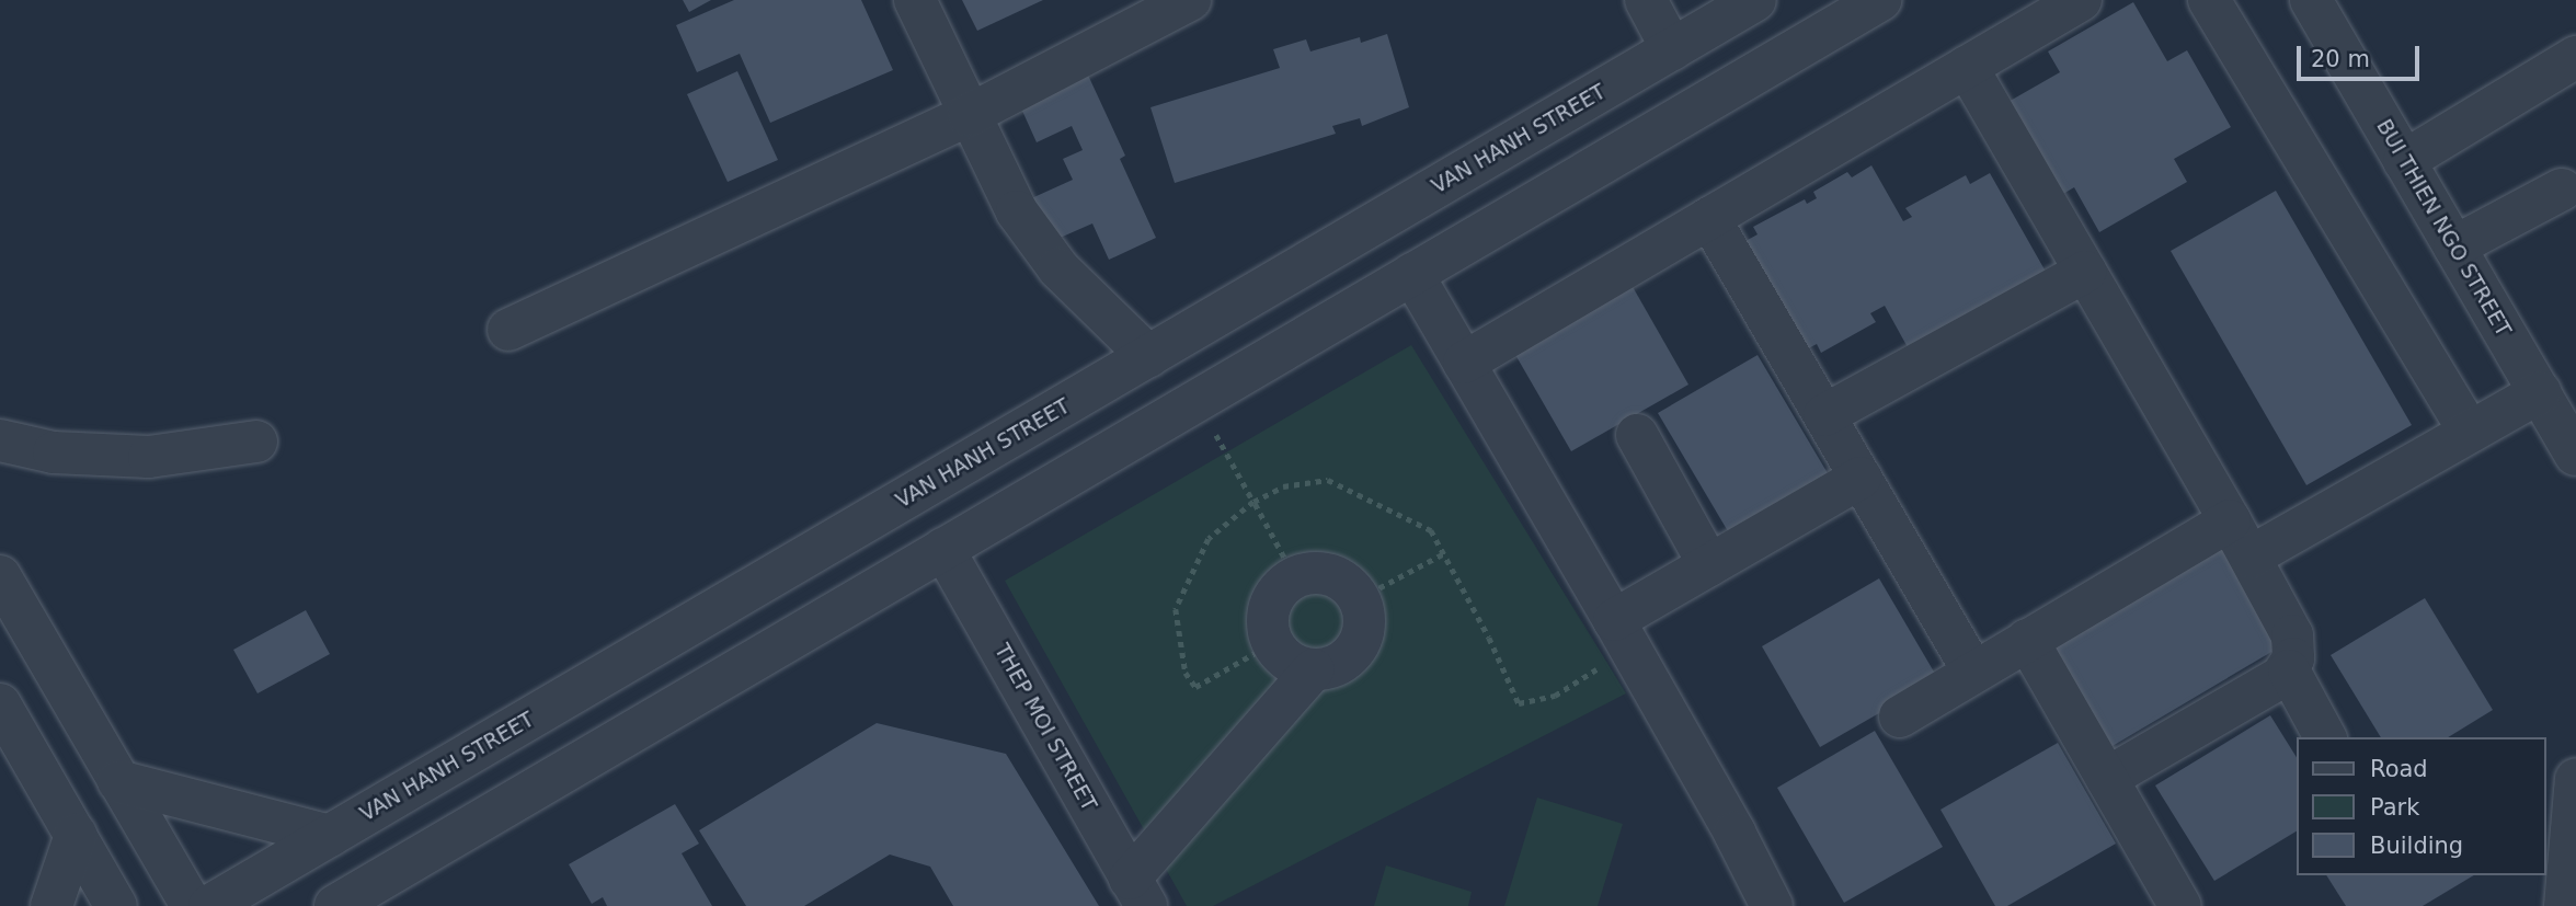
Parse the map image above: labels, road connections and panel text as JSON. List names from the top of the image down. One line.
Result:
{"streets":{"street":["VAN HANH STREET","BUI THIEN NGO STREET","THEP MOI STREET"]},"legend":["Road","Park","Building"],"scale_bar":"20 m"}
